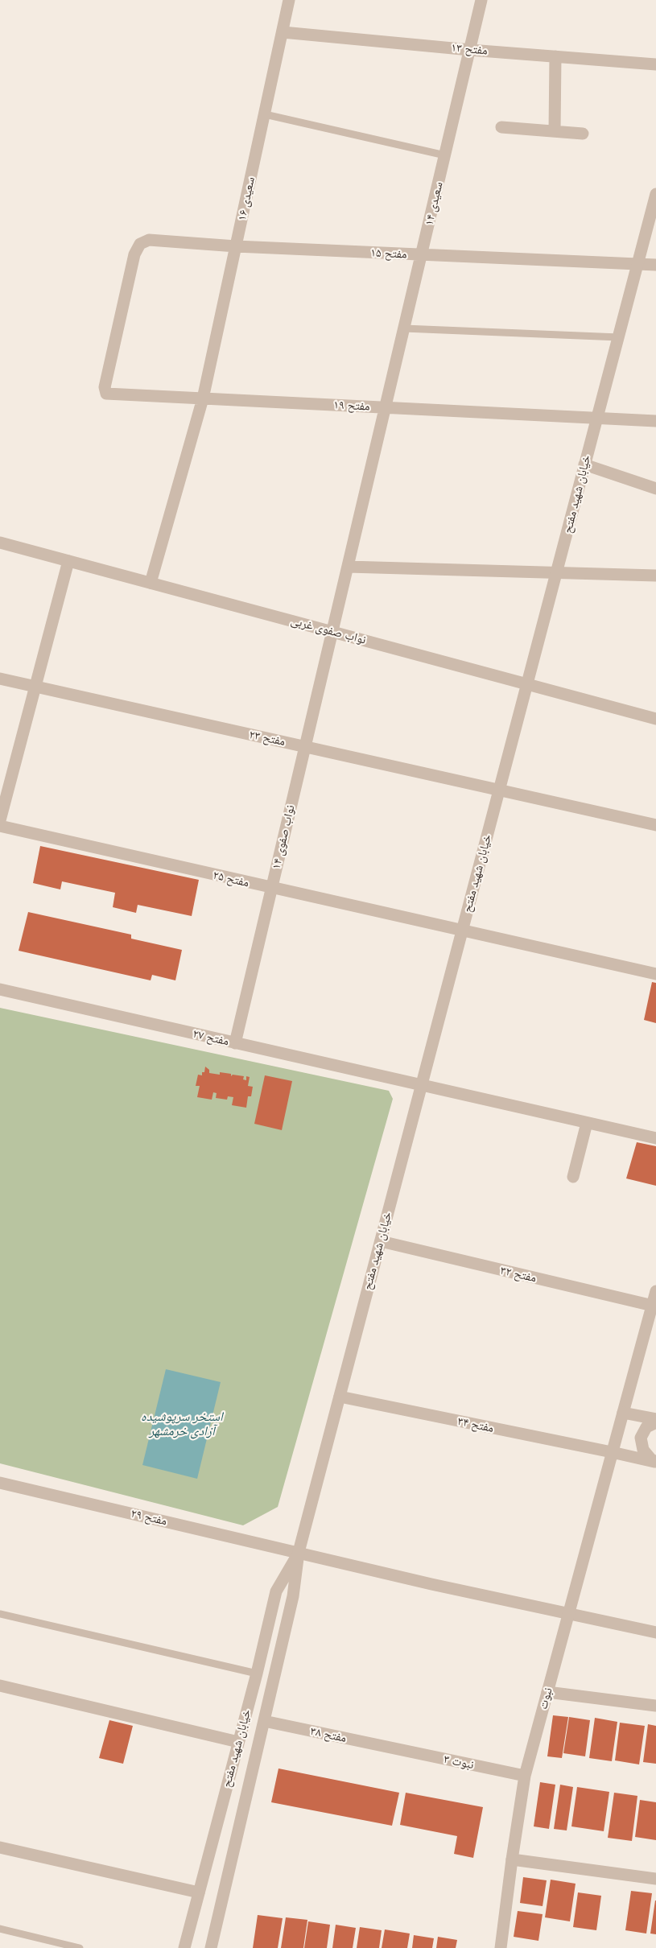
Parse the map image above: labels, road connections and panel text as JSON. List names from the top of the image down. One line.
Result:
{"streets":{"street":["مفتح ۱۳","سعیدی ۱۶","سعیدی ۱۴","مفتح ۱۵","مفتح ۱۹","خیابان شهید مفتح","نواب صفوی غربی","مفتح ۲۳","نواب صفوی ۱۴","مفتح ۲۵","مفتح ۲۷","مفتح ۳۲","مفتح ۳۴","مفتح ۲۹","نبوت","مفتح ۳۸","نبوت ۳"]},"crossings":[["مفتح ۱۳","سعیدی ۱۶"],["مفتح ۱۳","سعیدی ۱۴"],["سعیدی ۱۶","مفتح ۱۵"],["سعیدی ۱۶","مفتح ۱۹"],["سعیدی ۱۶","نواب صفوی غربی"],["سعیدی ۱۴","مفتح ۱۵"],["سعیدی ۱۴","مفتح ۱۹"],["سعیدی ۱۴","نواب صفوی ۱۴"],["مفتح ۱۵","مفتح ۱۹"],["مفتح ۱۵","خیابان شهید مفتح"],["مفتح ۱۹","خیابان شهید مفتح"],["خیابان شهید مفتح","نواب صفوی غربی"],["خیابان شهید مفتح","مفتح ۲۳"],["خیابان شهید مفتح","مفتح ۲۵"],["خیابان شهید مفتح","مفتح ۲۷"],["خیابان شهید مفتح","مفتح ۳۲"],["خیابان شهید مفتح","مفتح ۳۴"],["خیابان شهید مفتح","مفتح ۲۹"],["خیابان شهید مفتح","مفتح ۳۸"],["نواب صفوی غربی","نواب صفوی ۱۴"],["مفتح ۲۳","نواب صفوی ۱۴"],["نواب صفوی ۱۴","مفتح ۲۵"],["نواب صفوی ۱۴","مفتح ۲۷"],["مفتح ۳۲","نبوت"],["مفتح ۳۴","نبوت"],["مفتح ۲۹","نبوت"],["نبوت","نبوت ۳"],["مفتح ۳۸","نبوت ۳"]],"water":["استخر سرپوشیده آزادی خرمشهر"]}
